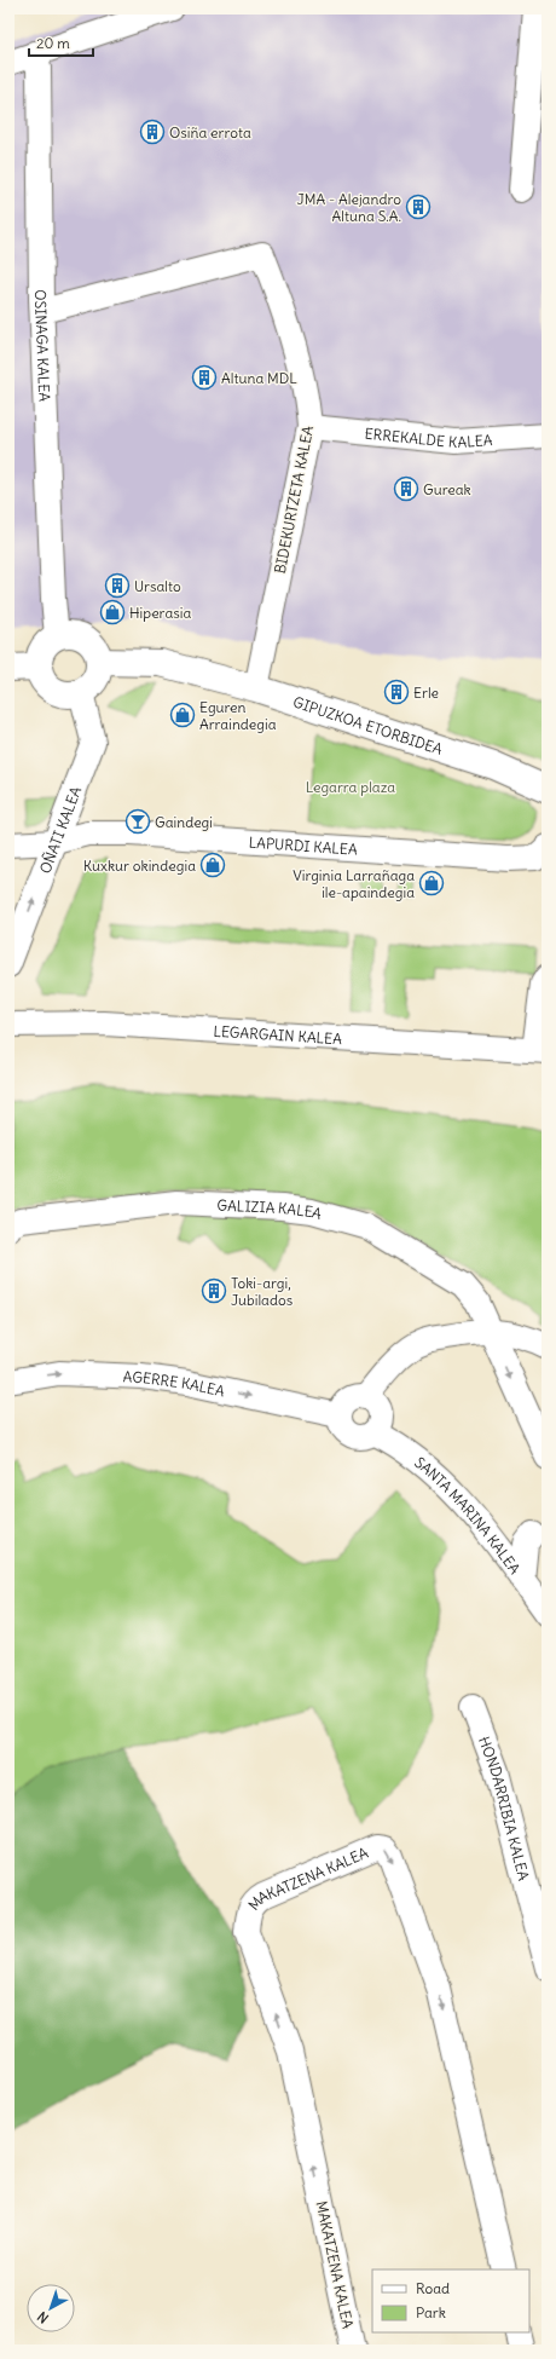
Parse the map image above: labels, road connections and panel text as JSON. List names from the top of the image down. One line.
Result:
{"streets":{"street":["OSINAGA KALEA","ERREKALDE KALEA","BIDEKURTZETA KALEA","GIPUZKOA ETORBIDEA","OÑATI KALEA","LAPURDI KALEA","LEGARGAIN KALEA","GALIZIA KALEA","AGERRE KALEA","SANTA MARINA KALEA","HONDARRIBIA KALEA","MAKATZENA KALEA"]},"crossings":[["OSINAGA KALEA","BIDEKURTZETA KALEA"],["OSINAGA KALEA","GIPUZKOA ETORBIDEA"],["OSINAGA KALEA","OÑATI KALEA"],["ERREKALDE KALEA","BIDEKURTZETA KALEA"],["BIDEKURTZETA KALEA","GIPUZKOA ETORBIDEA"],["GIPUZKOA ETORBIDEA","OÑATI KALEA"],["OÑATI KALEA","LAPURDI KALEA"],["AGERRE KALEA","SANTA MARINA KALEA"]],"one_way":["OÑATI KALEA","AGERRE KALEA"],"parks":["Legarra plaza"],"places":{"building":["Osiña errota","JMA - Alejandro Altuna S.A.","Altuna MDL","Gureak","Ursalto","Erle","Toki-argi, Jubilados"],"shop":["Hiperasia","Eguren Arraindegia","Kuxkur okindegia","Virginia Larrañaga ile-apaindegia"],"bar":["Gaindegi"]},"legend":["Road","Park"],"scale_bar":"20 m","north":"bottom left"}
